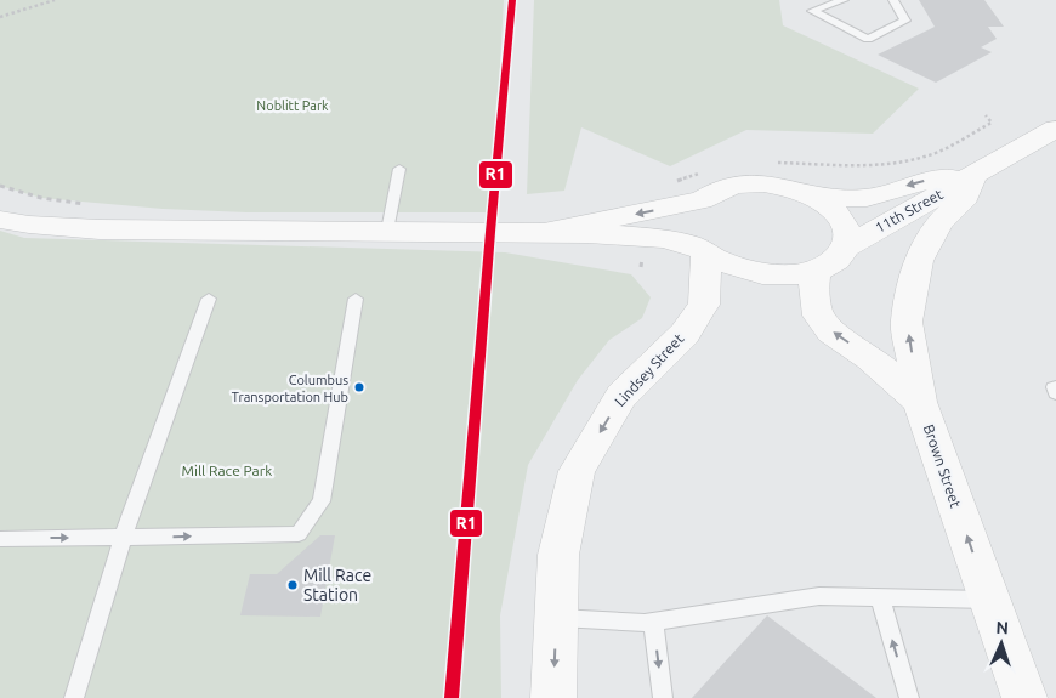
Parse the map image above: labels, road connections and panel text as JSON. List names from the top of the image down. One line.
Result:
{"streets":{"main road":["11th Street","Lindsey Street","Brown Street"]},"crossings":[["11th Street","Brown Street"]],"one_way":["Lindsey Street","Brown Street"],"parks":["Noblitt Park","Mill Race Park"],"places":["Columbus Transportation Hub","Mill Race Station"],"lines":["transit line R1"],"north":"top"}
